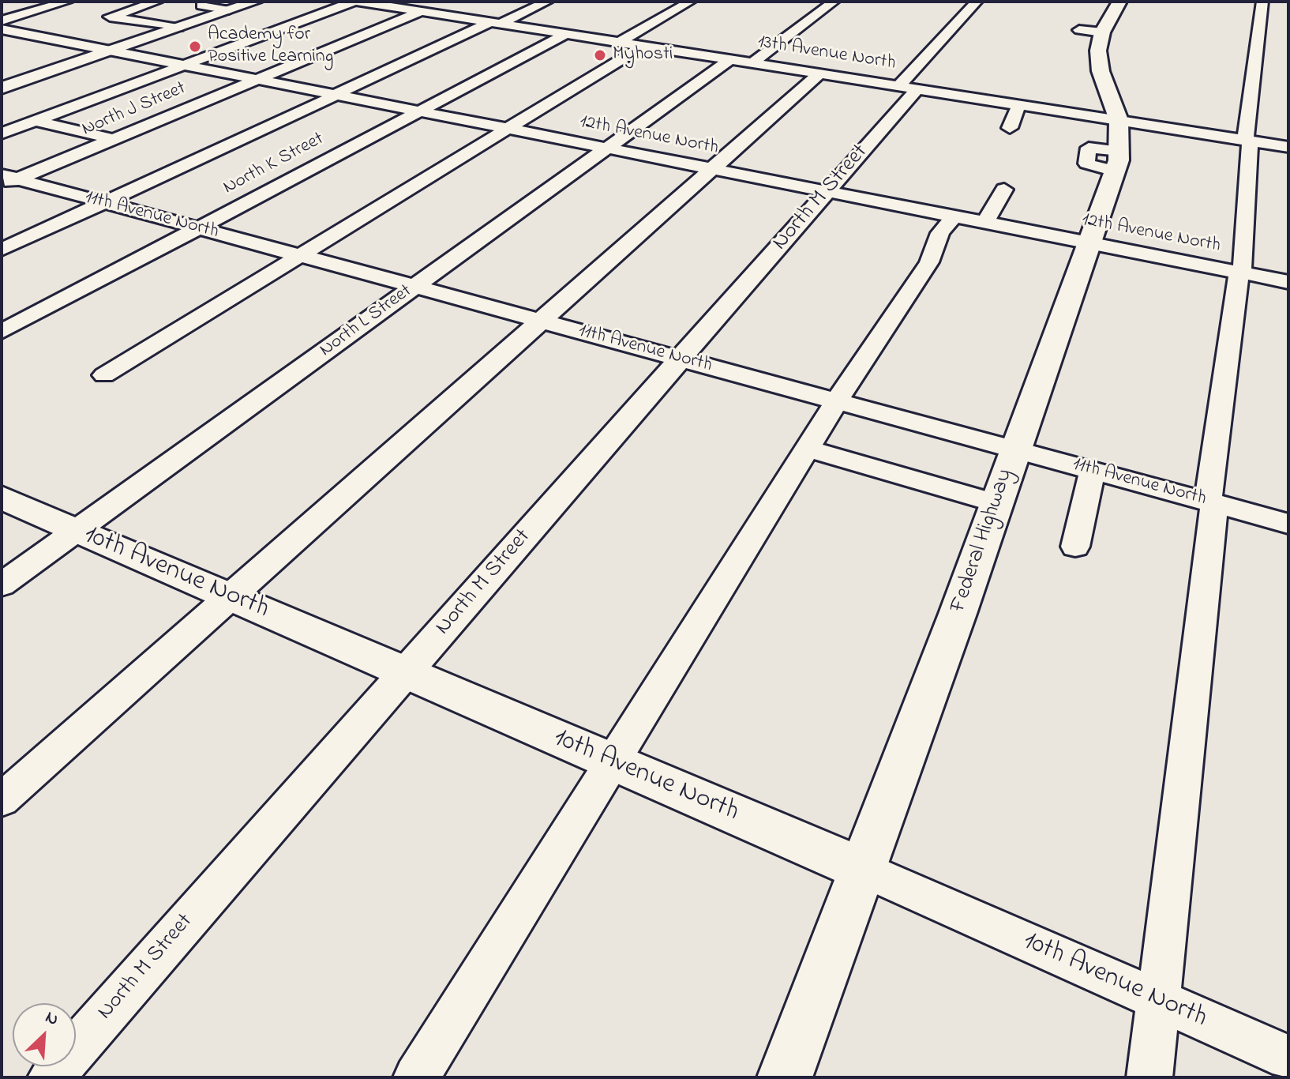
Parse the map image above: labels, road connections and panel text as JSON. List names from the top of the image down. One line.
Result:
{"streets":{"main road":["Federal Highway","10th Avenue North"],"street":["13th Avenue North","North J Street","12th Avenue North","North K Street","North M Street","11th Avenue North","North L Street"]},"crossings":[["13th Avenue North","North J Street"],["13th Avenue North","North K Street"],["13th Avenue North","North M Street"],["13th Avenue North","North L Street"],["13th Avenue North","Federal Highway"],["North J Street","12th Avenue North"],["North J Street","11th Avenue North"],["12th Avenue North","North K Street"],["12th Avenue North","North M Street"],["12th Avenue North","North L Street"],["12th Avenue North","Federal Highway"],["North K Street","11th Avenue North"],["North M Street","11th Avenue North"],["North M Street","10th Avenue North"],["11th Avenue North","North L Street"],["11th Avenue North","Federal Highway"],["North L Street","10th Avenue North"],["Federal Highway","10th Avenue North"]],"places":["Academy for Positive Learning","Myhosti"],"north":"top right"}
